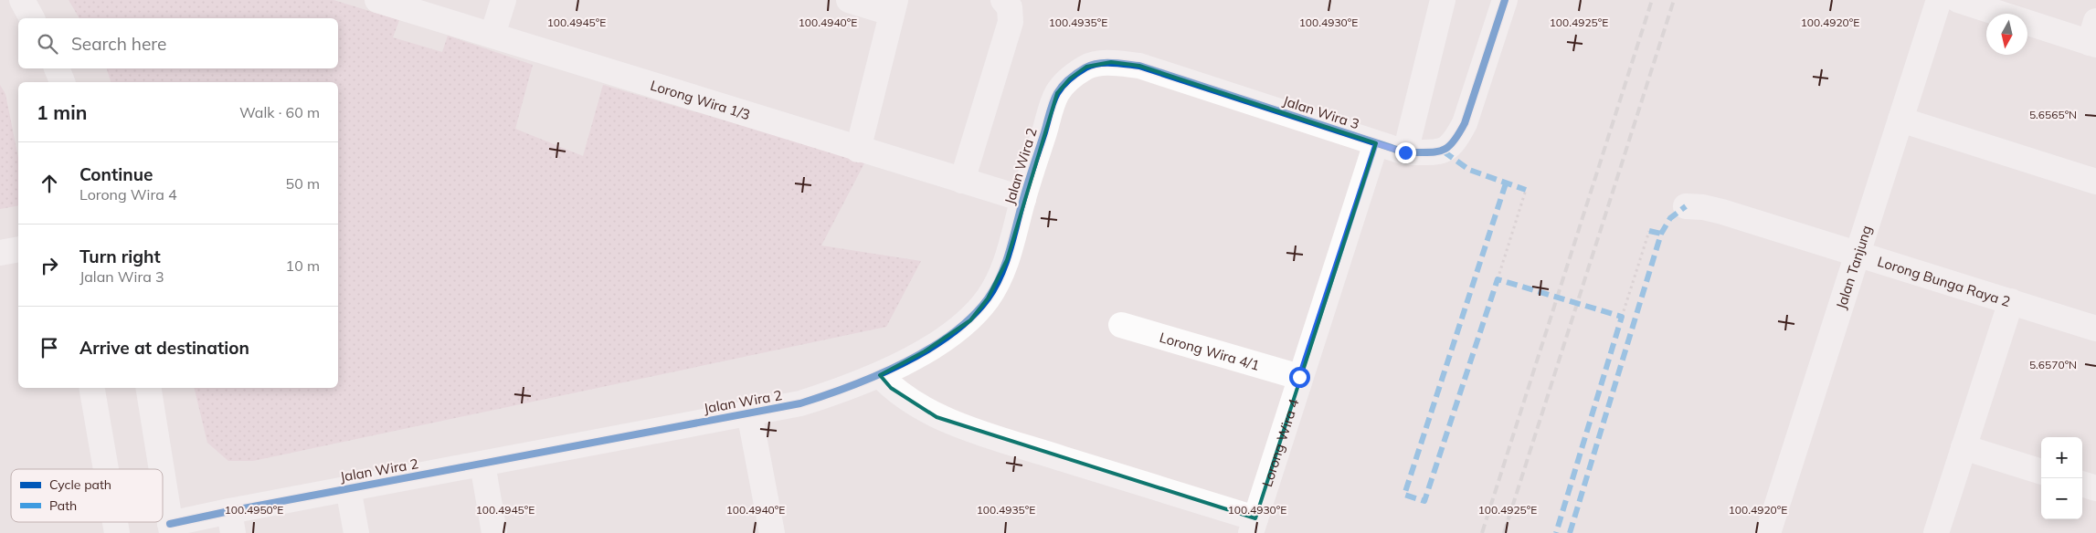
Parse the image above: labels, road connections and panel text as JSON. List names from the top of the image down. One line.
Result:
{"streets":{"street":["Lorong Wira 1/3","Jalan Wira 3","Jalan Wira 2","Jalan Tanjung","Lorong Bunga Raya 2","Lorong Wira 4/1","Lorong Wira 4"]},"crossings":[["Lorong Wira 1/3","Jalan Wira 2"],["Jalan Wira 3","Jalan Wira 2"],["Jalan Wira 3","Lorong Wira 4"],["Jalan Tanjung","Lorong Bunga Raya 2"],["Lorong Wira 4/1","Lorong Wira 4"]],"legend":["Cycle path","Path"],"north":"bottom","page":{"search":"Search here","heading":["1 min","Walk · 60 m"],"list":[["Continue","Lorong Wira 4","50 m"],["Turn right","Jalan Wira 3","10 m"],"Arrive at destination"],"map_buttons":["+","−"]},"coordinates":["100.4945°E","100.4940°E","100.4935°E","100.4930°E","100.4925°E","100.4920°E","5.6565°N","5.6570°N","100.4950°E"]}
